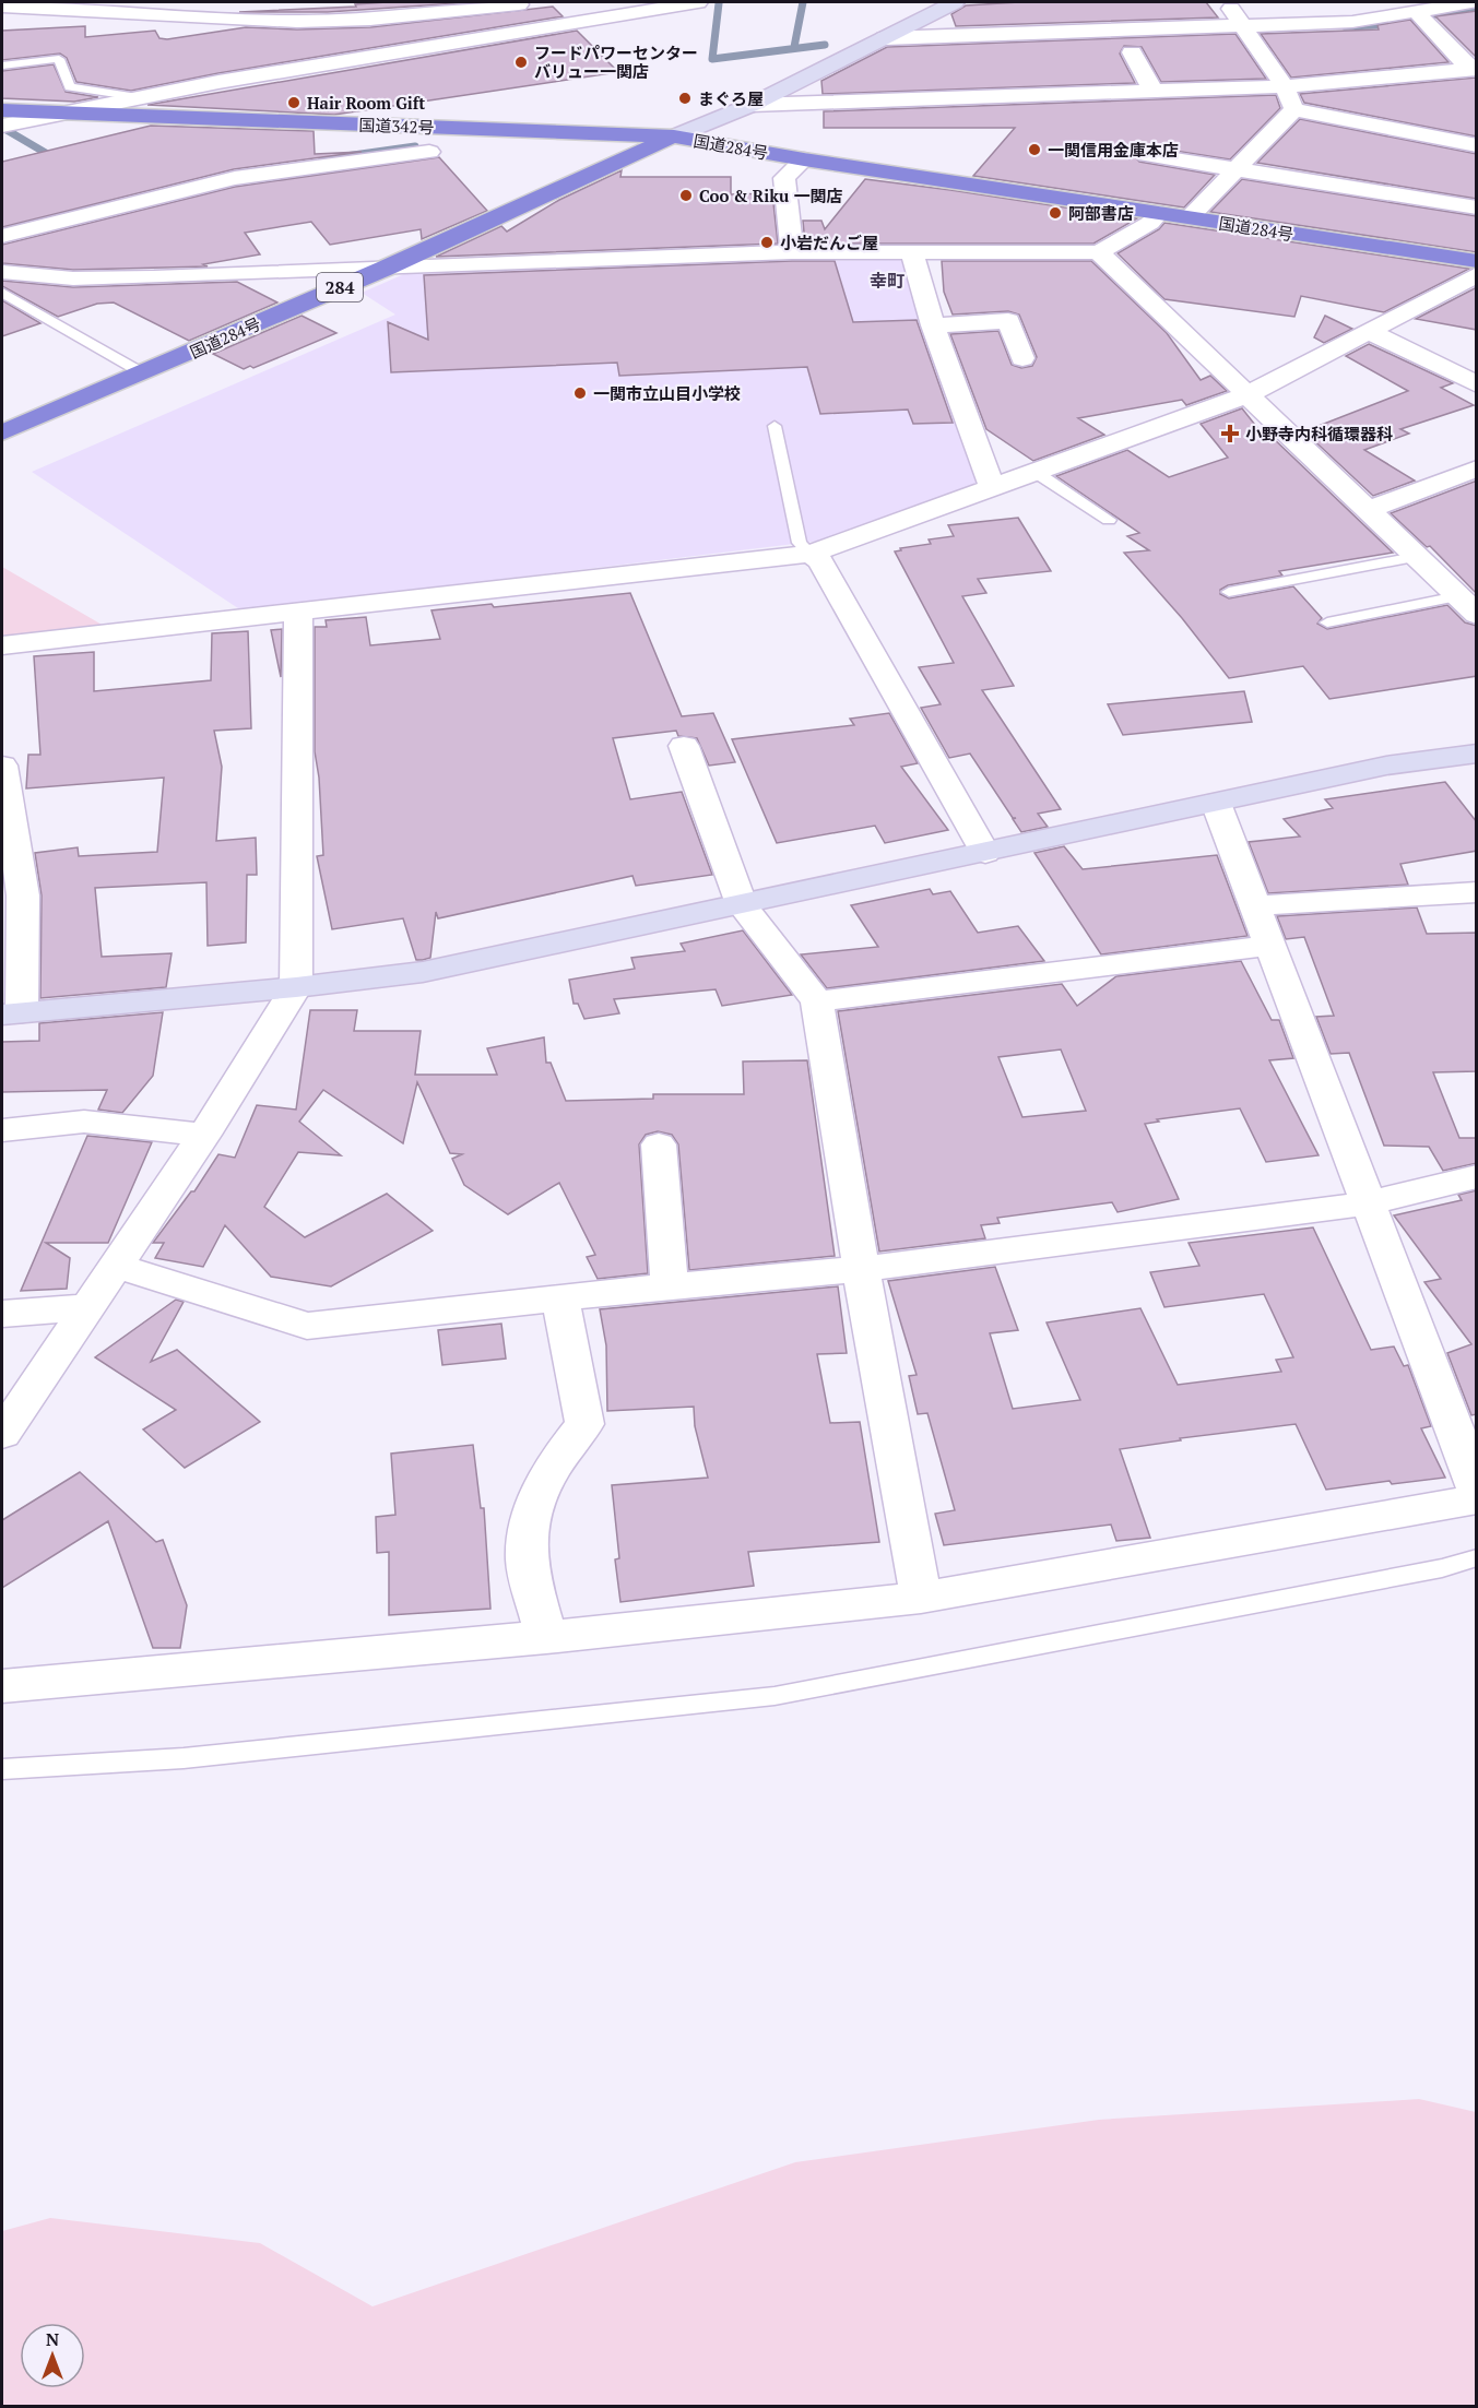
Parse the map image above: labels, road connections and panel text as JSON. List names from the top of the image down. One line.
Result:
{"streets":{"highway":["国道342号","国道284号","284"]},"crossings":[["国道342号","国道284号"]],"districts":["幸町"],"places":{"other":["フードパワーセンター バリュー一関店","まぐろ屋","Hair Room Gift","一関信用金庫本店","Coo & Riku 一関店","阿部書店","小岩だんご屋","一関市立山目小学校"],"health":["小野寺内科循環器科"]},"north":"top"}
